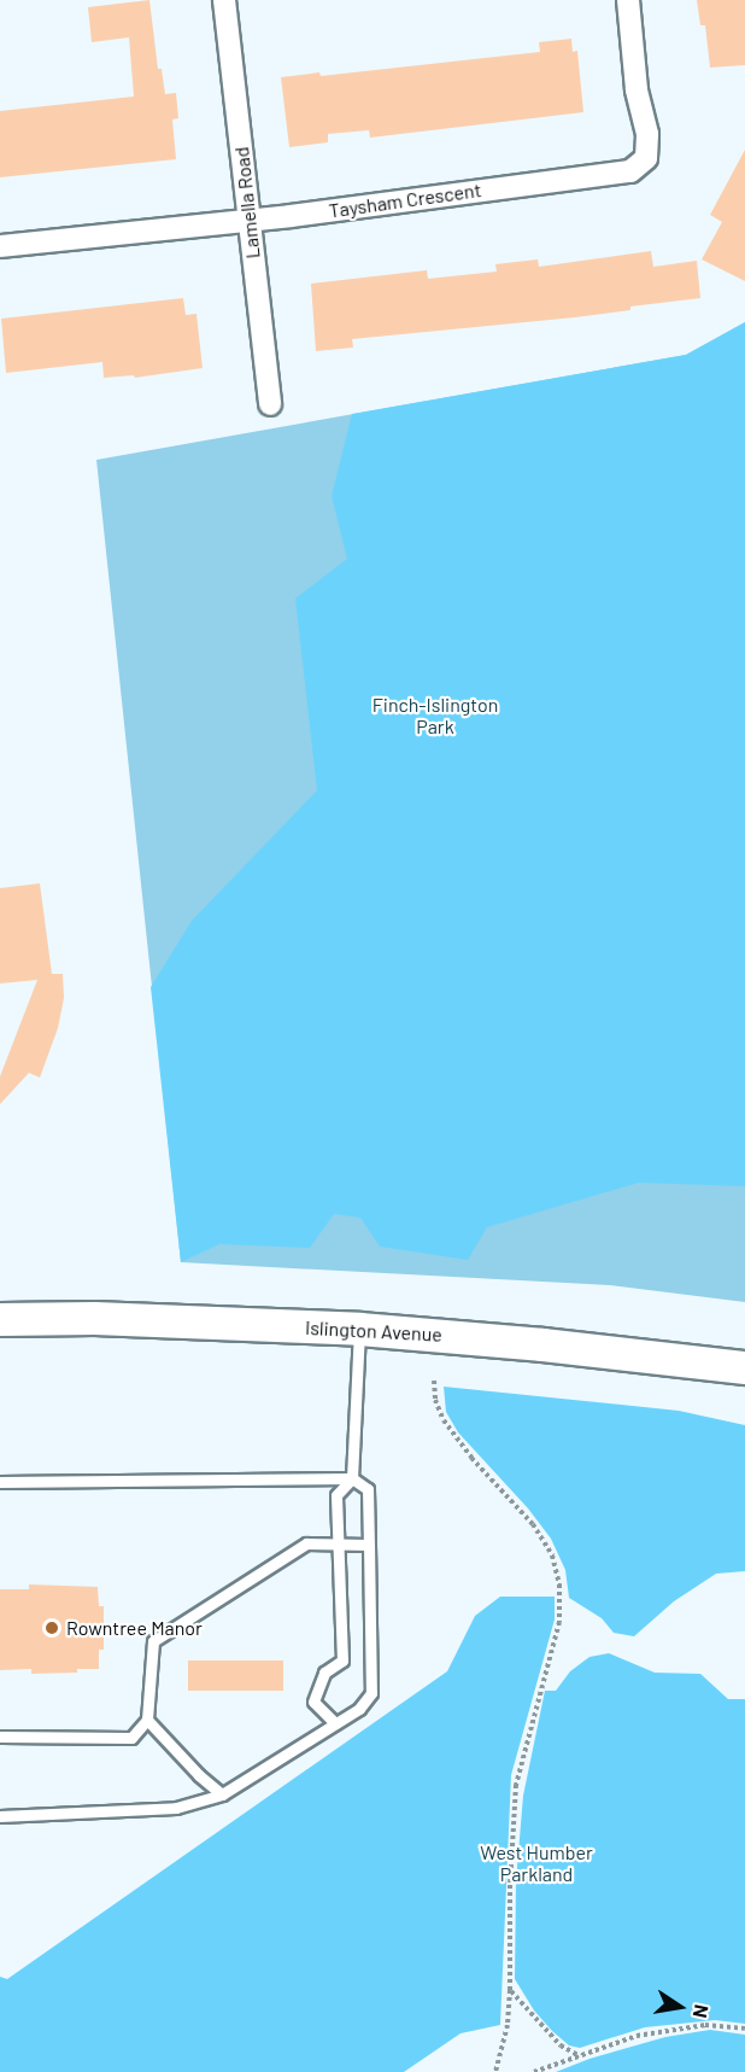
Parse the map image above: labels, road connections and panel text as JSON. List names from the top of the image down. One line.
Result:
{"streets":{"main road":["Islington Avenue"],"street":["Taysham Crescent","Lamella Road"]},"crossings":[["Taysham Crescent","Lamella Road"]],"parks":["Finch-Islington Park","West Humber Parkland"],"places":["Rowntree Manor"],"north":"right"}
